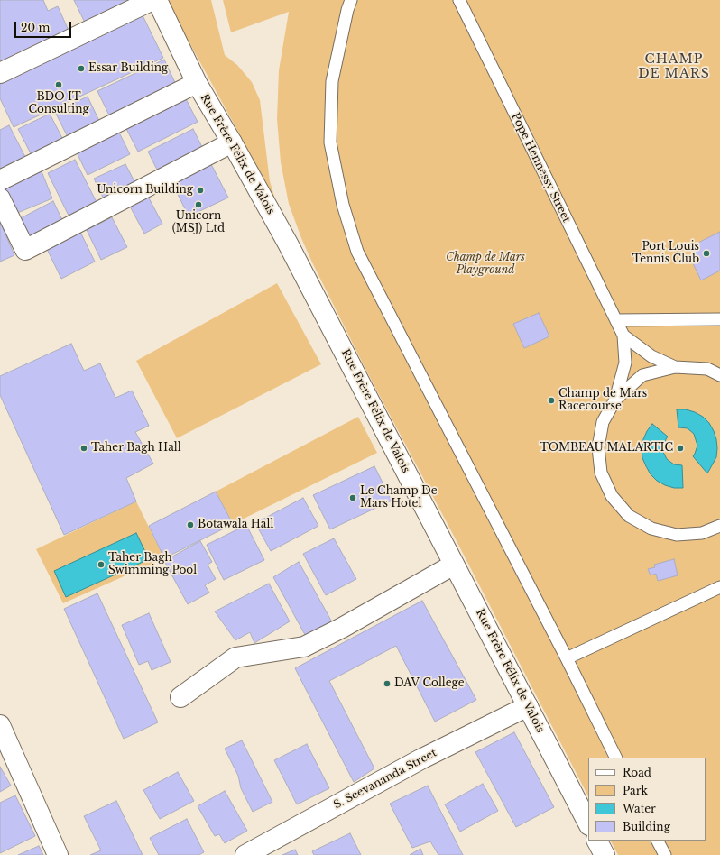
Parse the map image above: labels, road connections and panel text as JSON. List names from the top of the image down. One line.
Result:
{"streets":{"street":["Rue Frère Félix de Valois","S. Seevananda Street"],"lane":["Pope Hennessy Street"]},"crossings":[["Rue Frère Félix de Valois","S. Seevananda Street"]],"districts":["CHAMP DE MARS"],"parks":["Champ de Mars Playground"],"places":["Essar Building","BDO IT Consulting","Unicorn Building","Unicorn (MSJ) Ltd","Port Louis Tennis Club","Champ de Mars Racecourse","Taher Bagh Hall","TOMBEAU MALARTIC","Le Champ De Mars Hotel","Botawala Hall","Taher Bagh Swimming Pool","DAV College"],"legend":["Road","Park","Water","Building"],"scale_bar":"20 m"}
